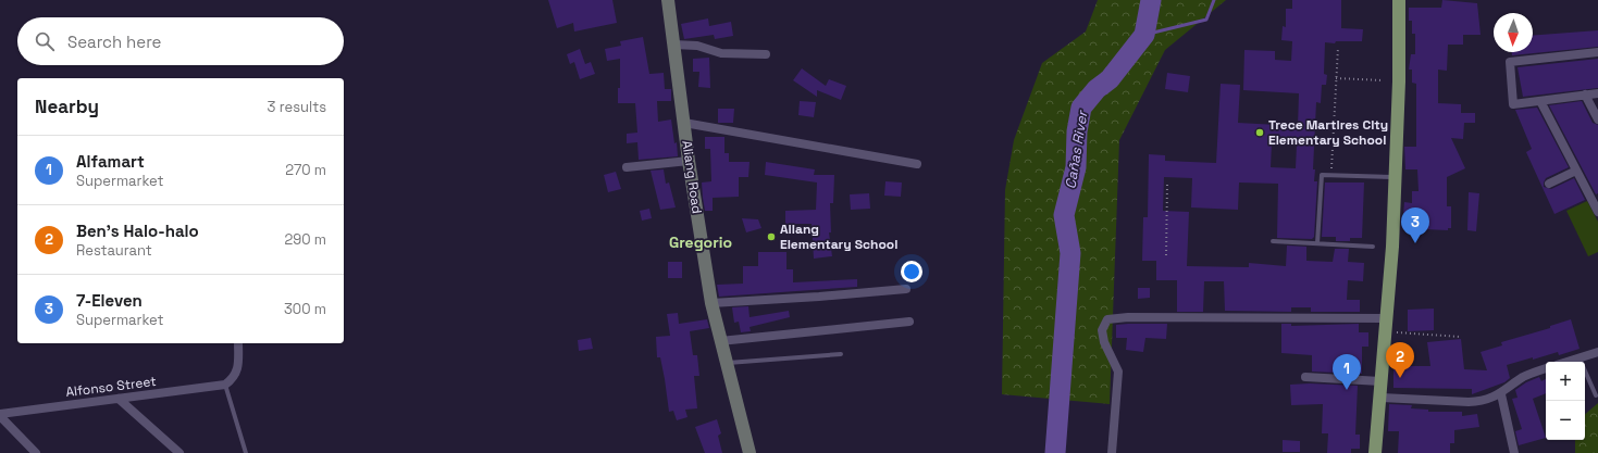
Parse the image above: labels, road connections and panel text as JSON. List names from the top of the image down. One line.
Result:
{"streets":{"street":["Aliang Road","Alfonso Street"]},"districts":["Gregorio"],"water":["Cañas River"],"places":["Trece Martires City Elementary School","Aliang Elementary School"],"north":"bottom","page":{"search":"Search here","heading":["Nearby","3 results"],"list":[{"mark":"1","name":"Alfamart","note":"Supermarket","value":"270 m"},{"mark":"2","name":"Ben's Halo-halo","note":"Restaurant","value":"290 m"},{"mark":"3","name":"7-Eleven","note":"Supermarket","value":"300 m"}],"pins":["3","2","1"],"map_buttons":["+","−"]}}
